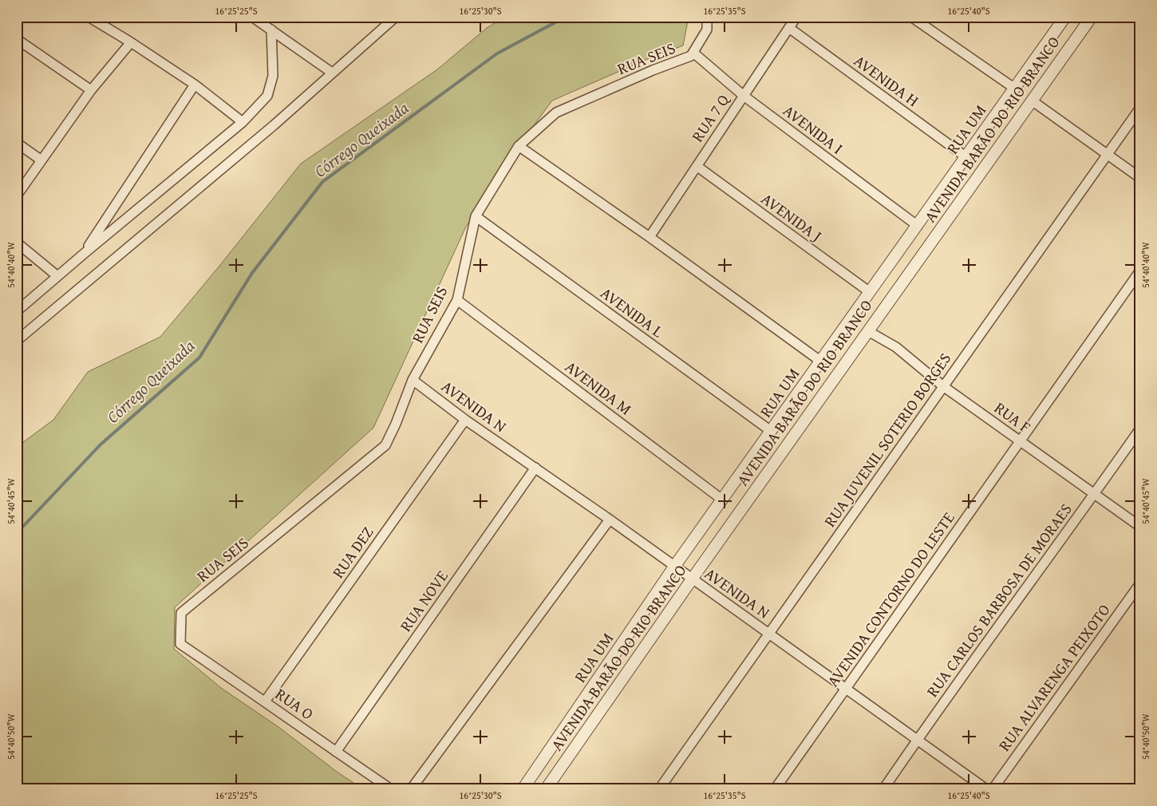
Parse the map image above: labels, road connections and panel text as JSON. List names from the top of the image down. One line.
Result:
{"streets":{"street":["RUA SEIS","AVENIDA H","RUA 7 Q","AVENIDA I","RUA UM","AVENIDA BARÃO DO RIO BRANCO","AVENIDA J","AVENIDA L","AVENIDA M","AVENIDA N","RUA F","RUA JUVENIL SOTERIO BORGES","RUA DEZ","AVENIDA CONTORNO DO LESTE","RUA CARLOS BARBOSA DE MORAES","RUA NOVE","RUA ALVARENGA PEIXOTO","RUA O"]},"crossings":[["RUA SEIS","AVENIDA I"],["RUA SEIS","AVENIDA L"],["RUA SEIS","AVENIDA M"],["RUA SEIS","AVENIDA N"],["RUA SEIS","RUA O"],["AVENIDA H","RUA 7 Q"],["AVENIDA H","RUA UM"],["RUA 7 Q","AVENIDA I"],["RUA 7 Q","AVENIDA J"],["AVENIDA I","RUA UM"],["RUA UM","AVENIDA J"],["RUA UM","AVENIDA L"],["RUA UM","AVENIDA M"],["RUA UM","AVENIDA N"],["AVENIDA BARÃO DO RIO BRANCO","AVENIDA N"],["AVENIDA BARÃO DO RIO BRANCO","RUA F"],["AVENIDA N","RUA JUVENIL SOTERIO BORGES"],["AVENIDA N","RUA DEZ"],["AVENIDA N","AVENIDA CONTORNO DO LESTE"],["AVENIDA N","RUA CARLOS BARBOSA DE MORAES"],["AVENIDA N","RUA NOVE"],["RUA F","RUA JUVENIL SOTERIO BORGES"],["RUA F","AVENIDA CONTORNO DO LESTE"],["RUA F","RUA CARLOS BARBOSA DE MORAES"],["RUA DEZ","RUA O"],["RUA NOVE","RUA O"]],"water":["Córrego Queixada"],"coordinates":["16°25'25\"S","16°25'30\"S","16°25'35\"S","16°25'40\"S","54°40'40\"W","54°40'45\"W","54°40'50\"W"]}
